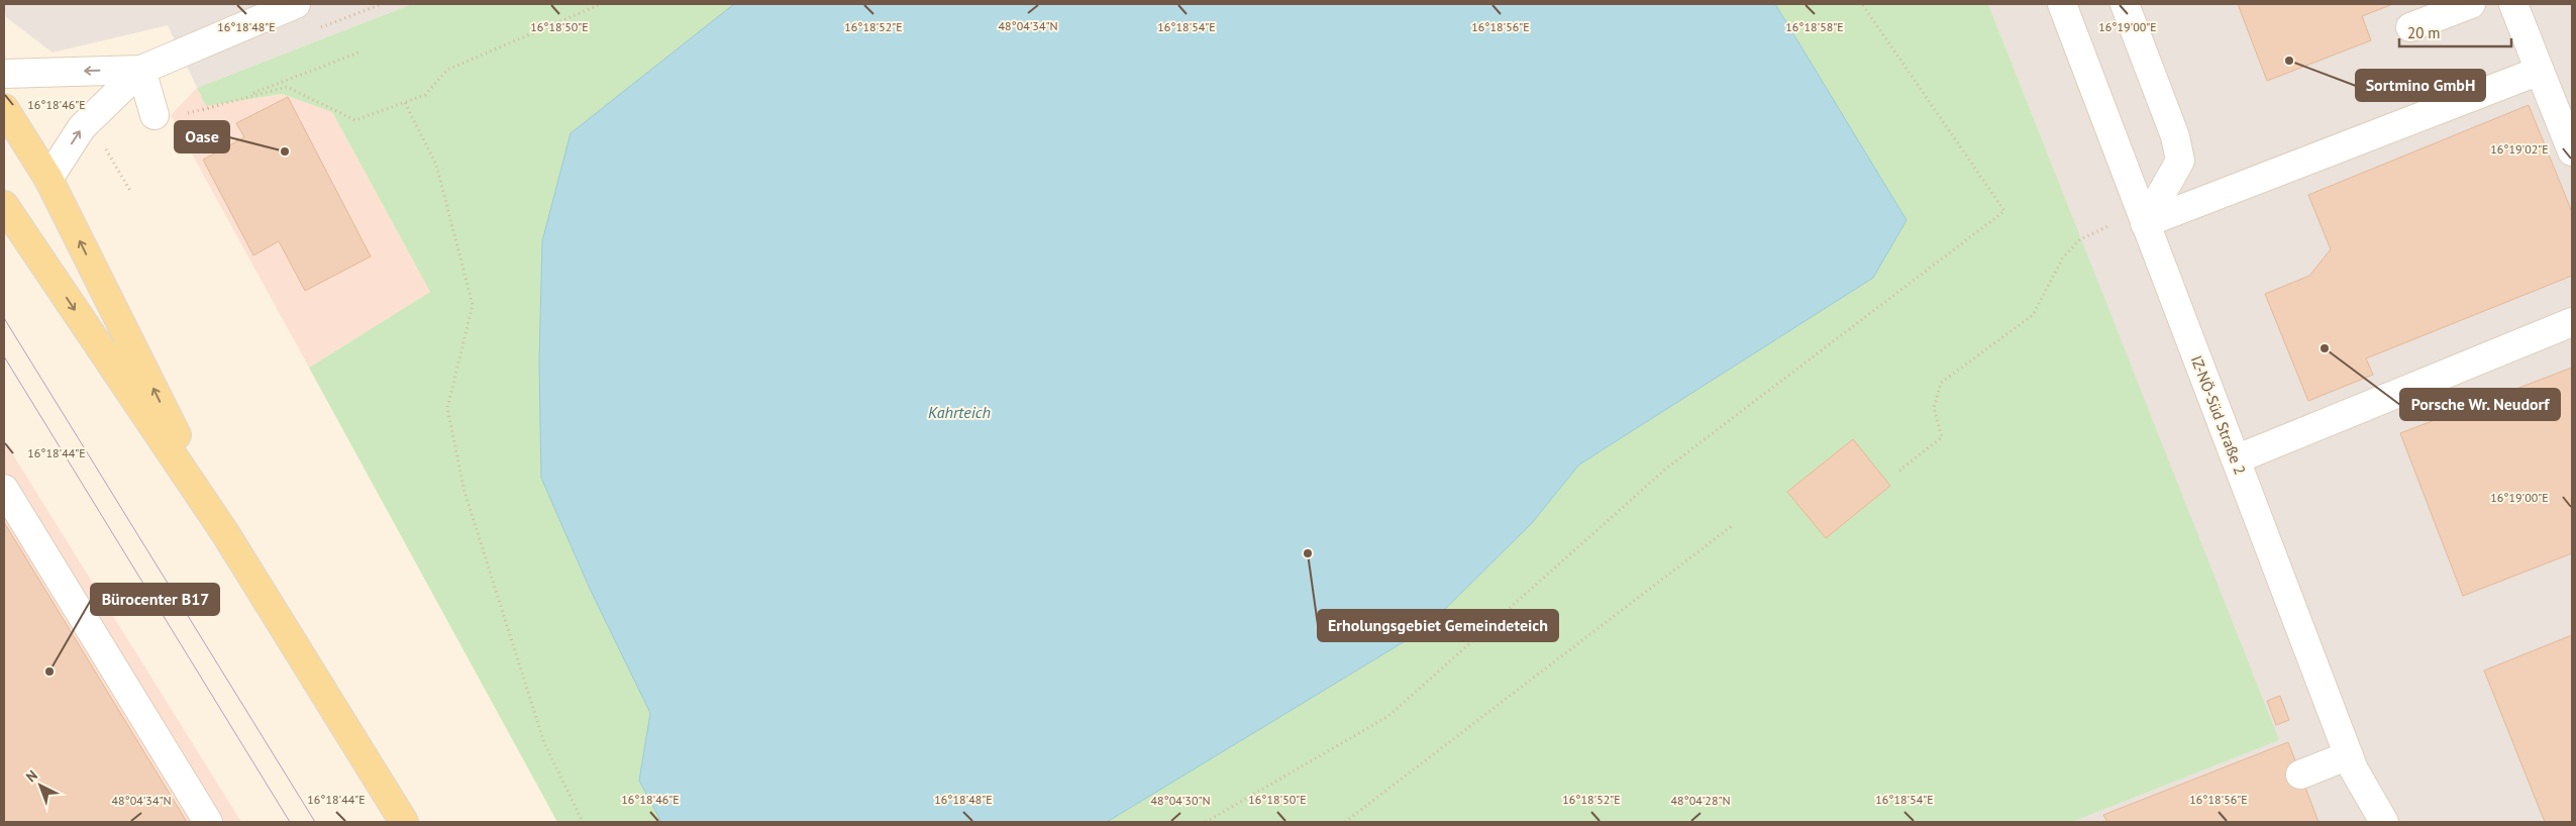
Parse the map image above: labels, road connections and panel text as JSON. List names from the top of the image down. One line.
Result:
{"streets":{"street":["IZ-NÖ-Süd Straße 2"]},"water":["Kahrteich"],"places":["Sortmino GmbH","Oase","Porsche Wr. Neudorf","Erholungsgebiet Gemeindeteich","Bürocenter B17"],"scale_bar":"20 m","north":"top left","coordinates":["48°04'34\"N","16°18'48\"E","16°18'50\"E","16°18'52\"E","16°18'56\"E","16°18'58\"E","16°18'54\"E","16°19'00\"E","16°18'46\"E","16°19'02\"E","16°18'44\"E","48°04'30\"N","48°04'28\"N"]}
